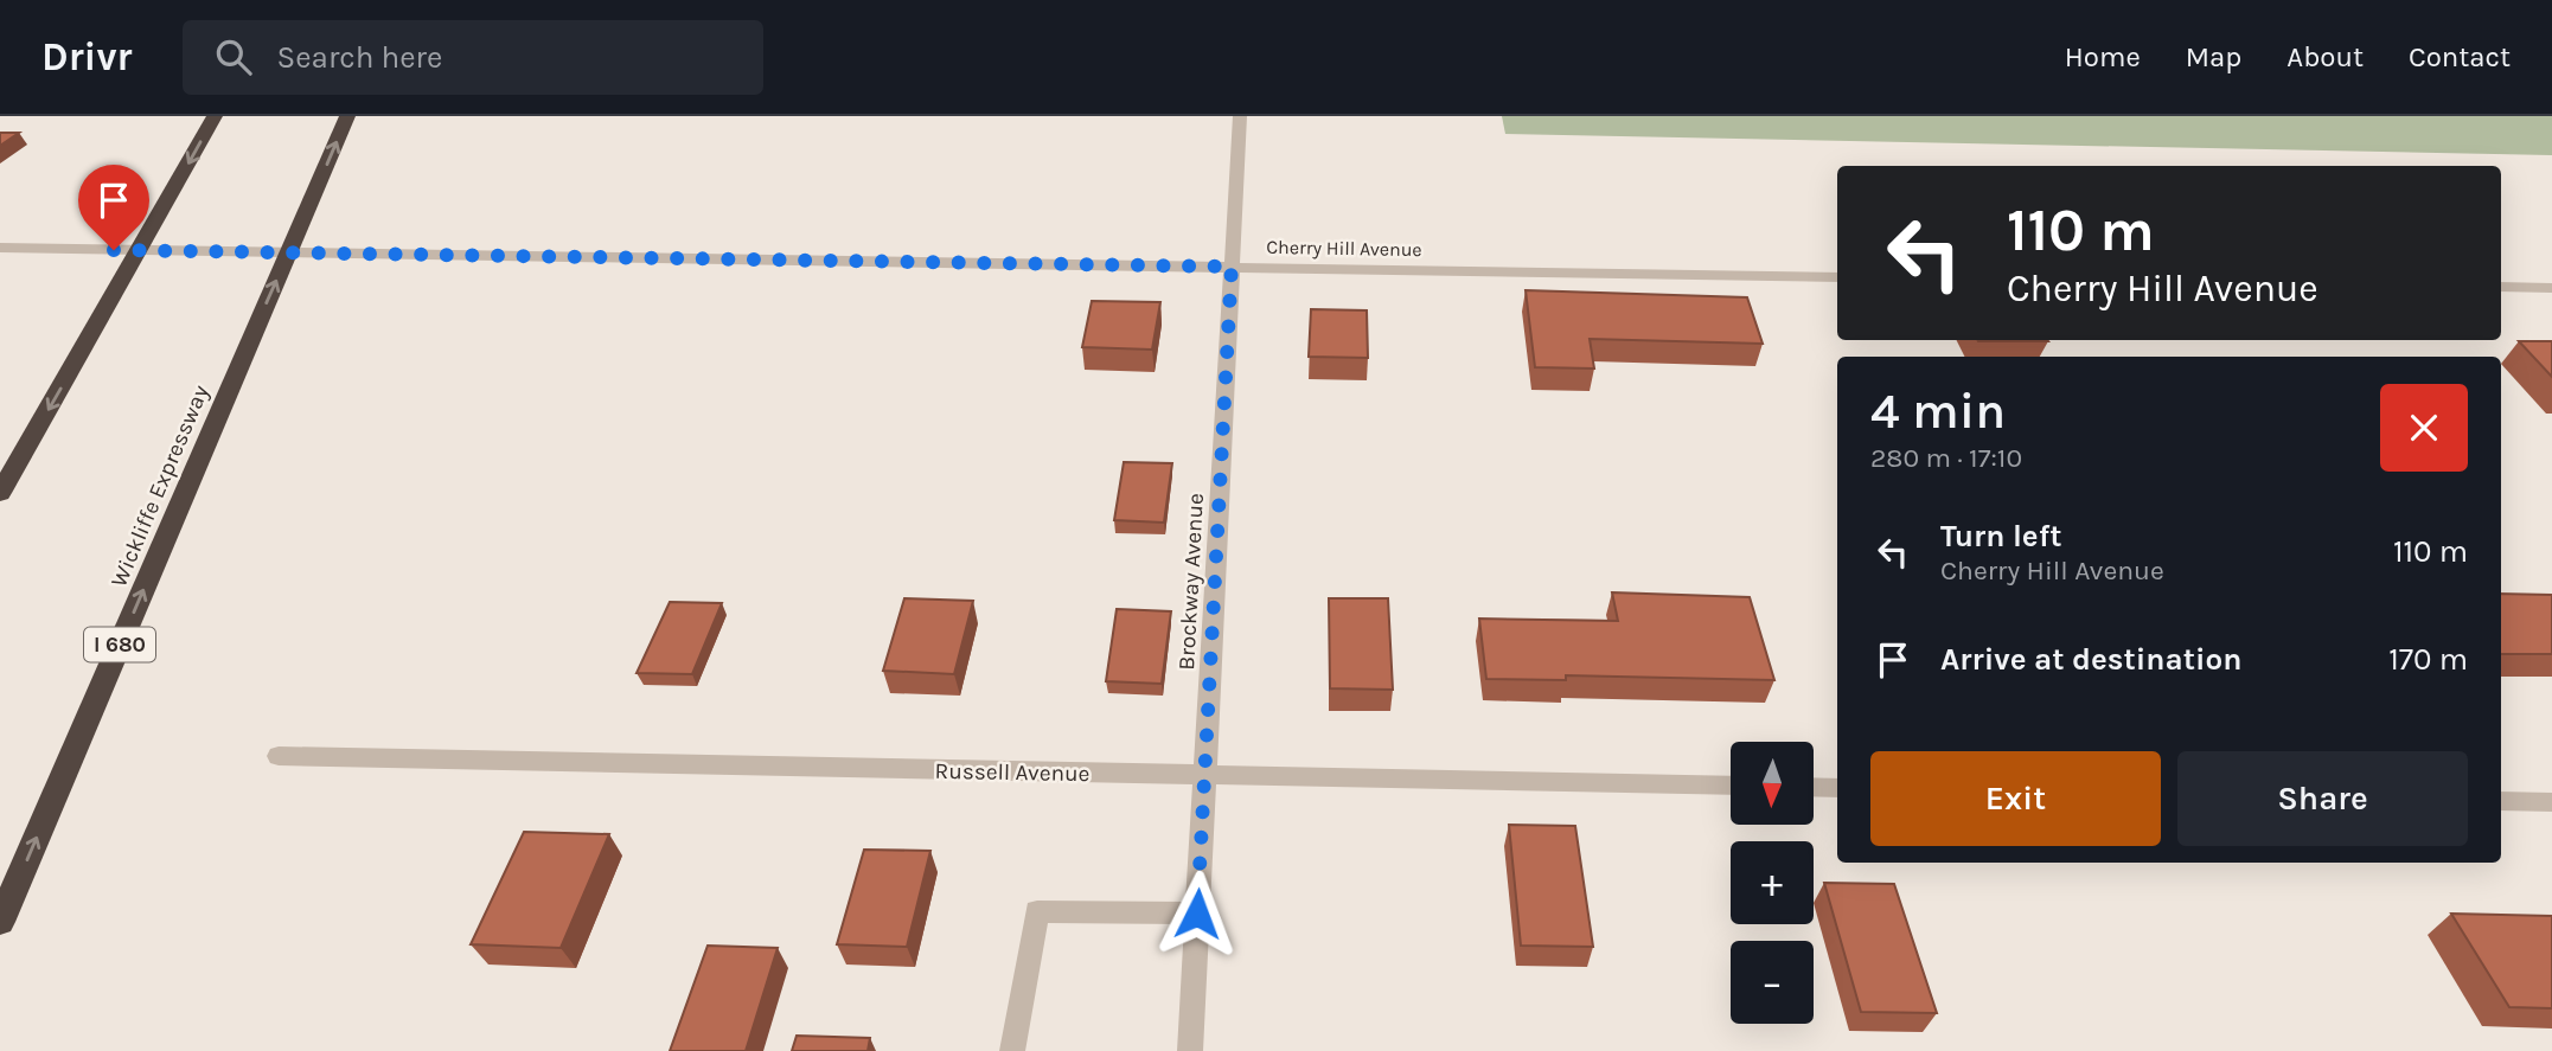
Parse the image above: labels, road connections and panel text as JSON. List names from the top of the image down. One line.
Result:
{"streets":{"highway":["Wickliffe Expressway","I 680"],"street":["Cherry Hill Avenue","Brockway Avenue","Russell Avenue"]},"crossings":[["Cherry Hill Avenue","Brockway Avenue"],["Brockway Avenue","Russell Avenue"]],"north":"bottom","page":{"header":"Drivr","search":"Search here","nav":["Home","Map","About","Contact"],"turn":["110 m","Cherry Hill Avenue"],"heading":["4 min","280 m · 17:10"],"list":[{"name":"Turn left","note":"Cherry Hill Avenue","value":"110 m"},{"name":"Arrive at destination","value":"170 m"}],"buttons":["Exit","Share"],"map_buttons":["+","−"]}}
